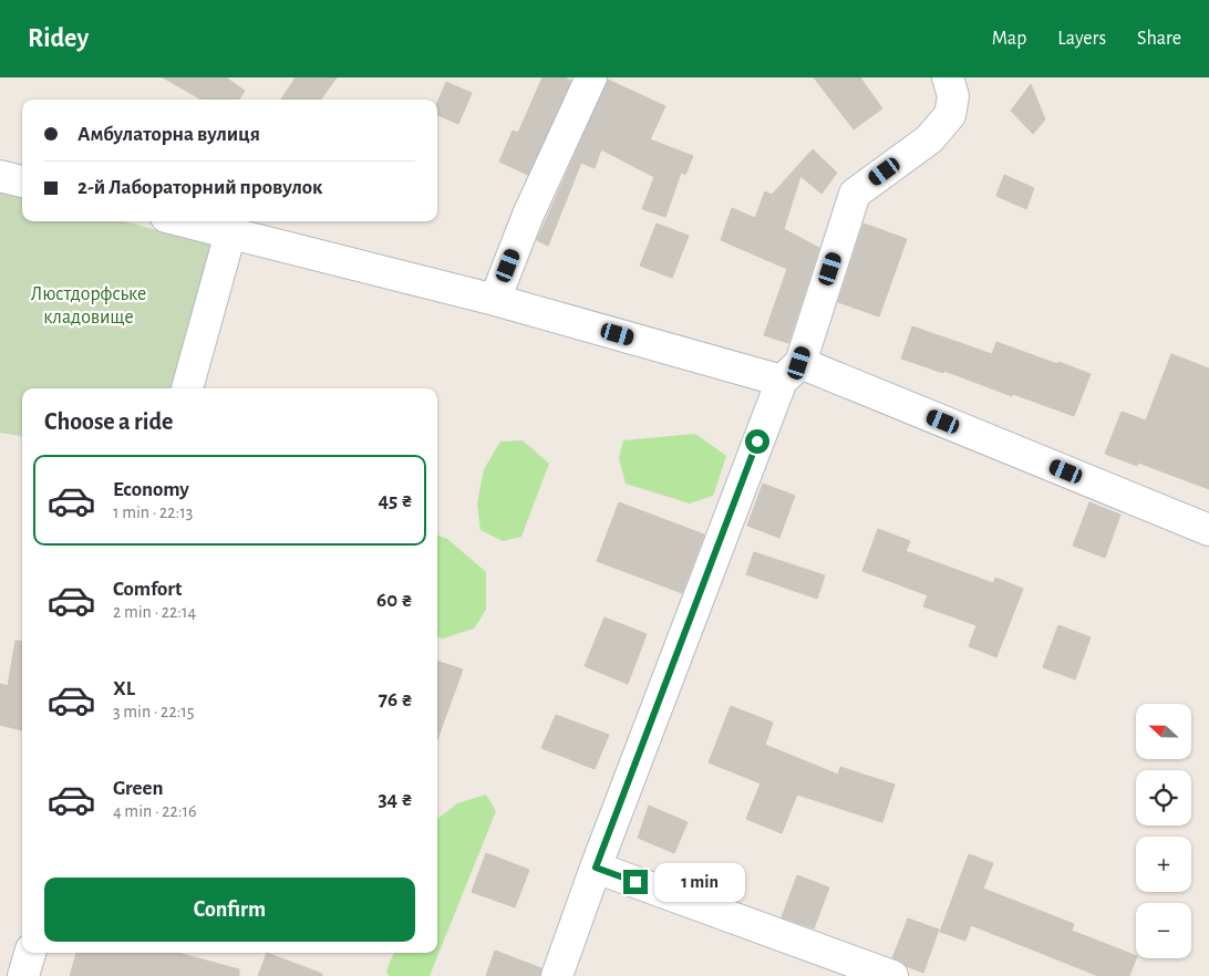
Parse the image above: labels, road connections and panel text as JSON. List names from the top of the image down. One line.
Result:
{"parks":["Люстдорфське кладовище"],"north":"left","page":{"header":"Ridey","nav":["Map","Layers","Share"],"banner":["Амбулаторна вулиця","2-й Лабораторний провулок"],"heading":"Choose a ride","list":[{"name":"Economy","note":"1 min · 22:13","value":"45 ₴"},{"name":"Comfort","note":"2 min · 22:14","value":"60 ₴"},{"name":"XL","note":"3 min · 22:15","value":"76 ₴"},{"name":"Green","note":"4 min · 22:16","value":"34 ₴"}],"map_buttons":["+","−"],"bubble":"1 min","buttons":"Confirm"}}
